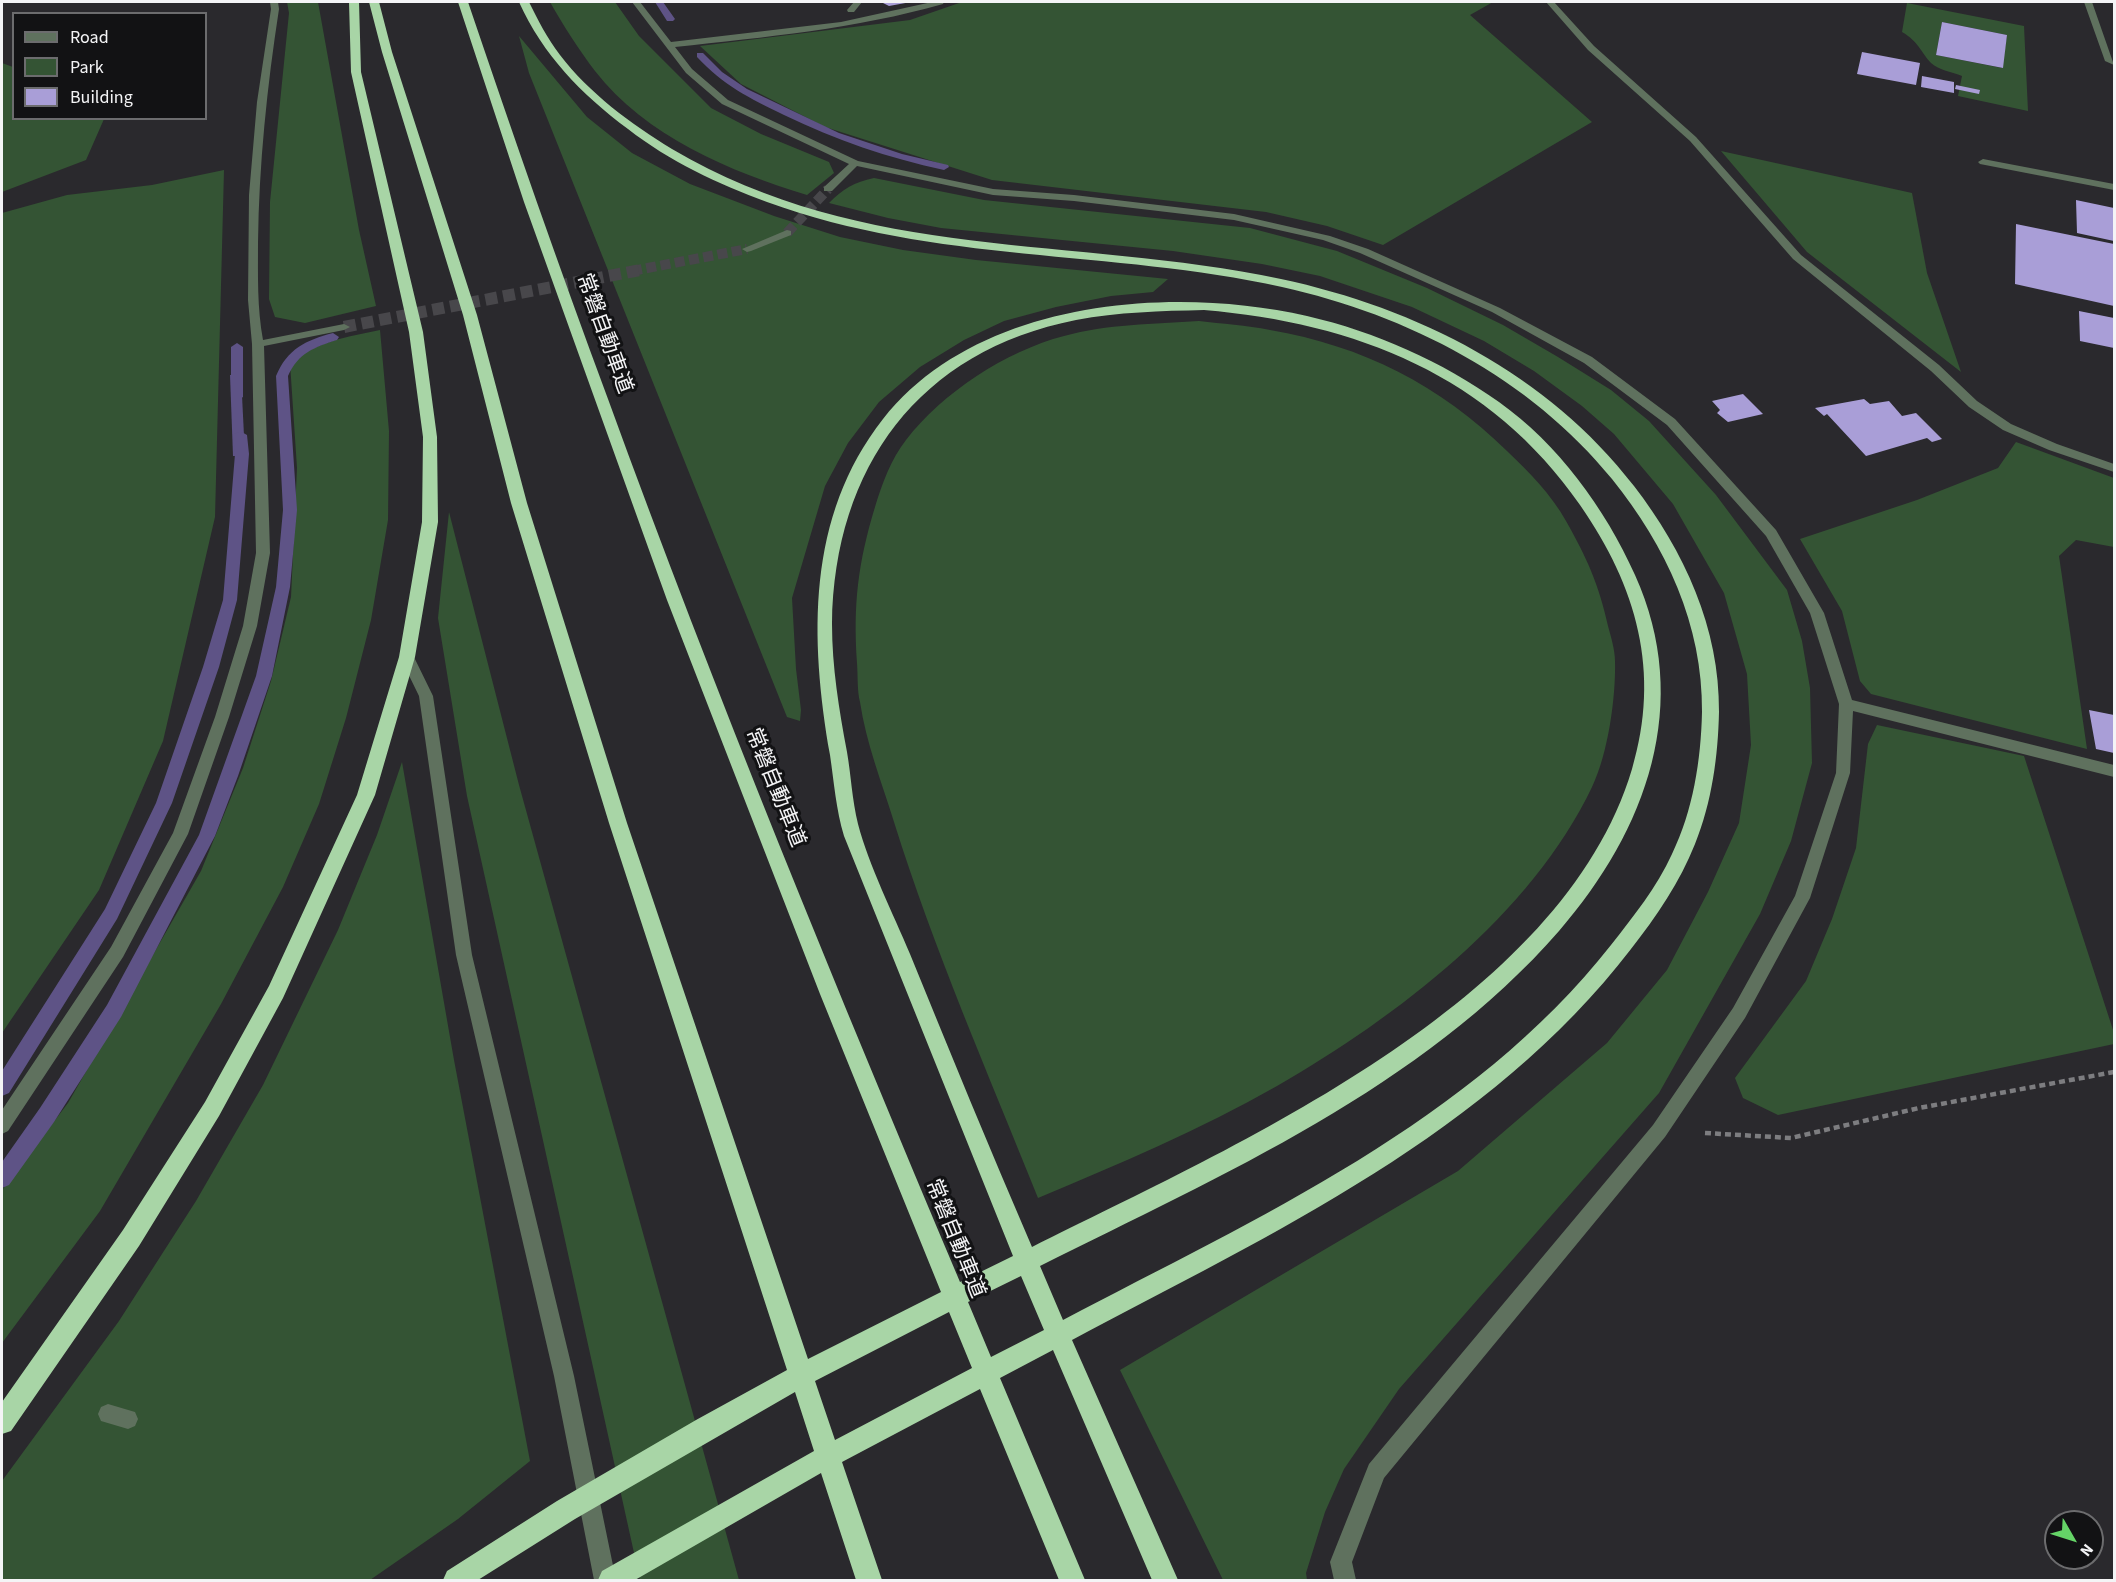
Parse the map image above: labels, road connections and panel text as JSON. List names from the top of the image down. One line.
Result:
{"streets":{"highway":["常磐自動車道"]},"legend":["Road","Park","Building"],"north":"bottom right"}
